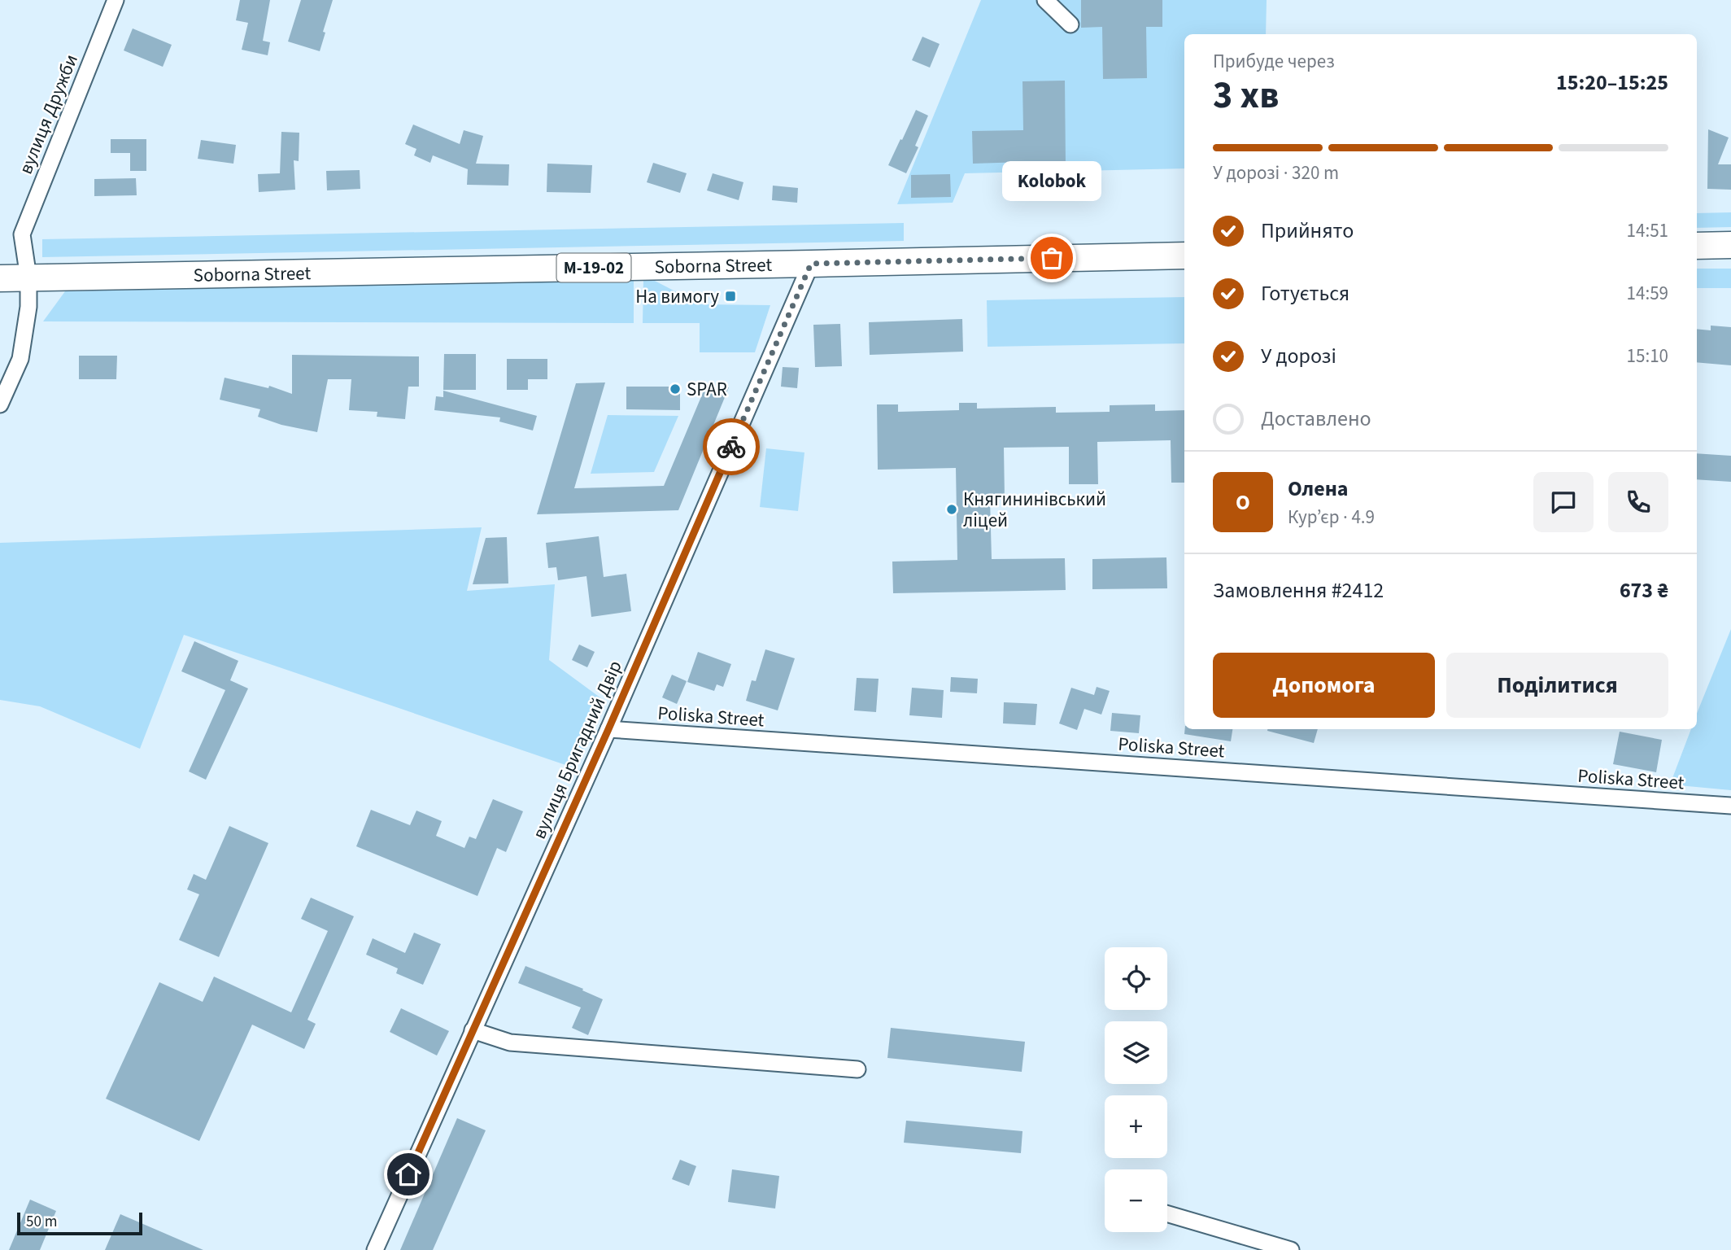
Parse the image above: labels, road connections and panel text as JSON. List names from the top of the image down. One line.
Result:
{"streets":{"main road":["Soborna Street","М-19-02"],"street":["вулиця Дружби","Poliska Street","вулиця Бригадний Двір"]},"crossings":[["вулиця Дружби","Soborna Street"],["Soborna Street","вулиця Бригадний Двір"],["Poliska Street","вулиця Бригадний Двір"]],"places":{"other":["Kolobok","SPAR","Княгининівський ліцей"],"transit":["На вимогу"]},"scale_bar":"50 m","page":{"heading":["3 хв","Прибуде через","15:20–15:25"],"panel":["Олена","Кур’єр · 4.9","Замовлення #2412","673 ₴"],"bar":"У дорозі · 320 m","bubble":"Kolobok","list":[["Прийнято","14:51"],["Готується","14:59"],["У дорозі","15:10"],"Доставлено"],"round":"О","buttons":["Допомога","Поділитися"],"map_buttons":["+","−"],"scale":"50 m"}}
